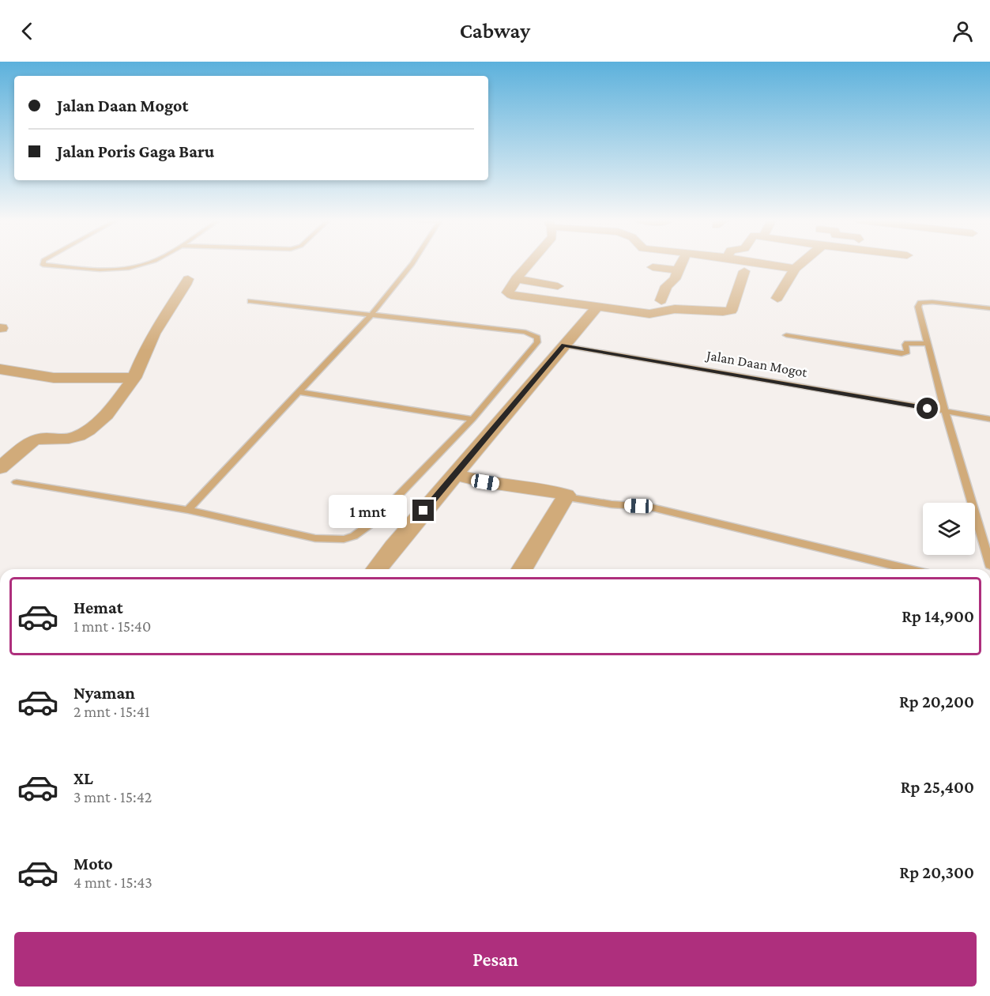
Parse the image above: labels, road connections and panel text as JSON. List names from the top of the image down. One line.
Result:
{"streets":{"lane":["Jalan Daan Mogot"]},"page":{"header":"Cabway","banner":["Jalan Daan Mogot","Jalan Poris Gaga Baru"],"bubble":"1 mnt","list":[{"name":"Hemat","note":"1 mnt · 15:40","value":"Rp 14,900"},{"name":"Nyaman","note":"2 mnt · 15:41","value":"Rp 20,200"},{"name":"XL","note":"3 mnt · 15:42","value":"Rp 25,400"},{"name":"Moto","note":"4 mnt · 15:43","value":"Rp 20,300"}],"buttons":"Pesan"}}
